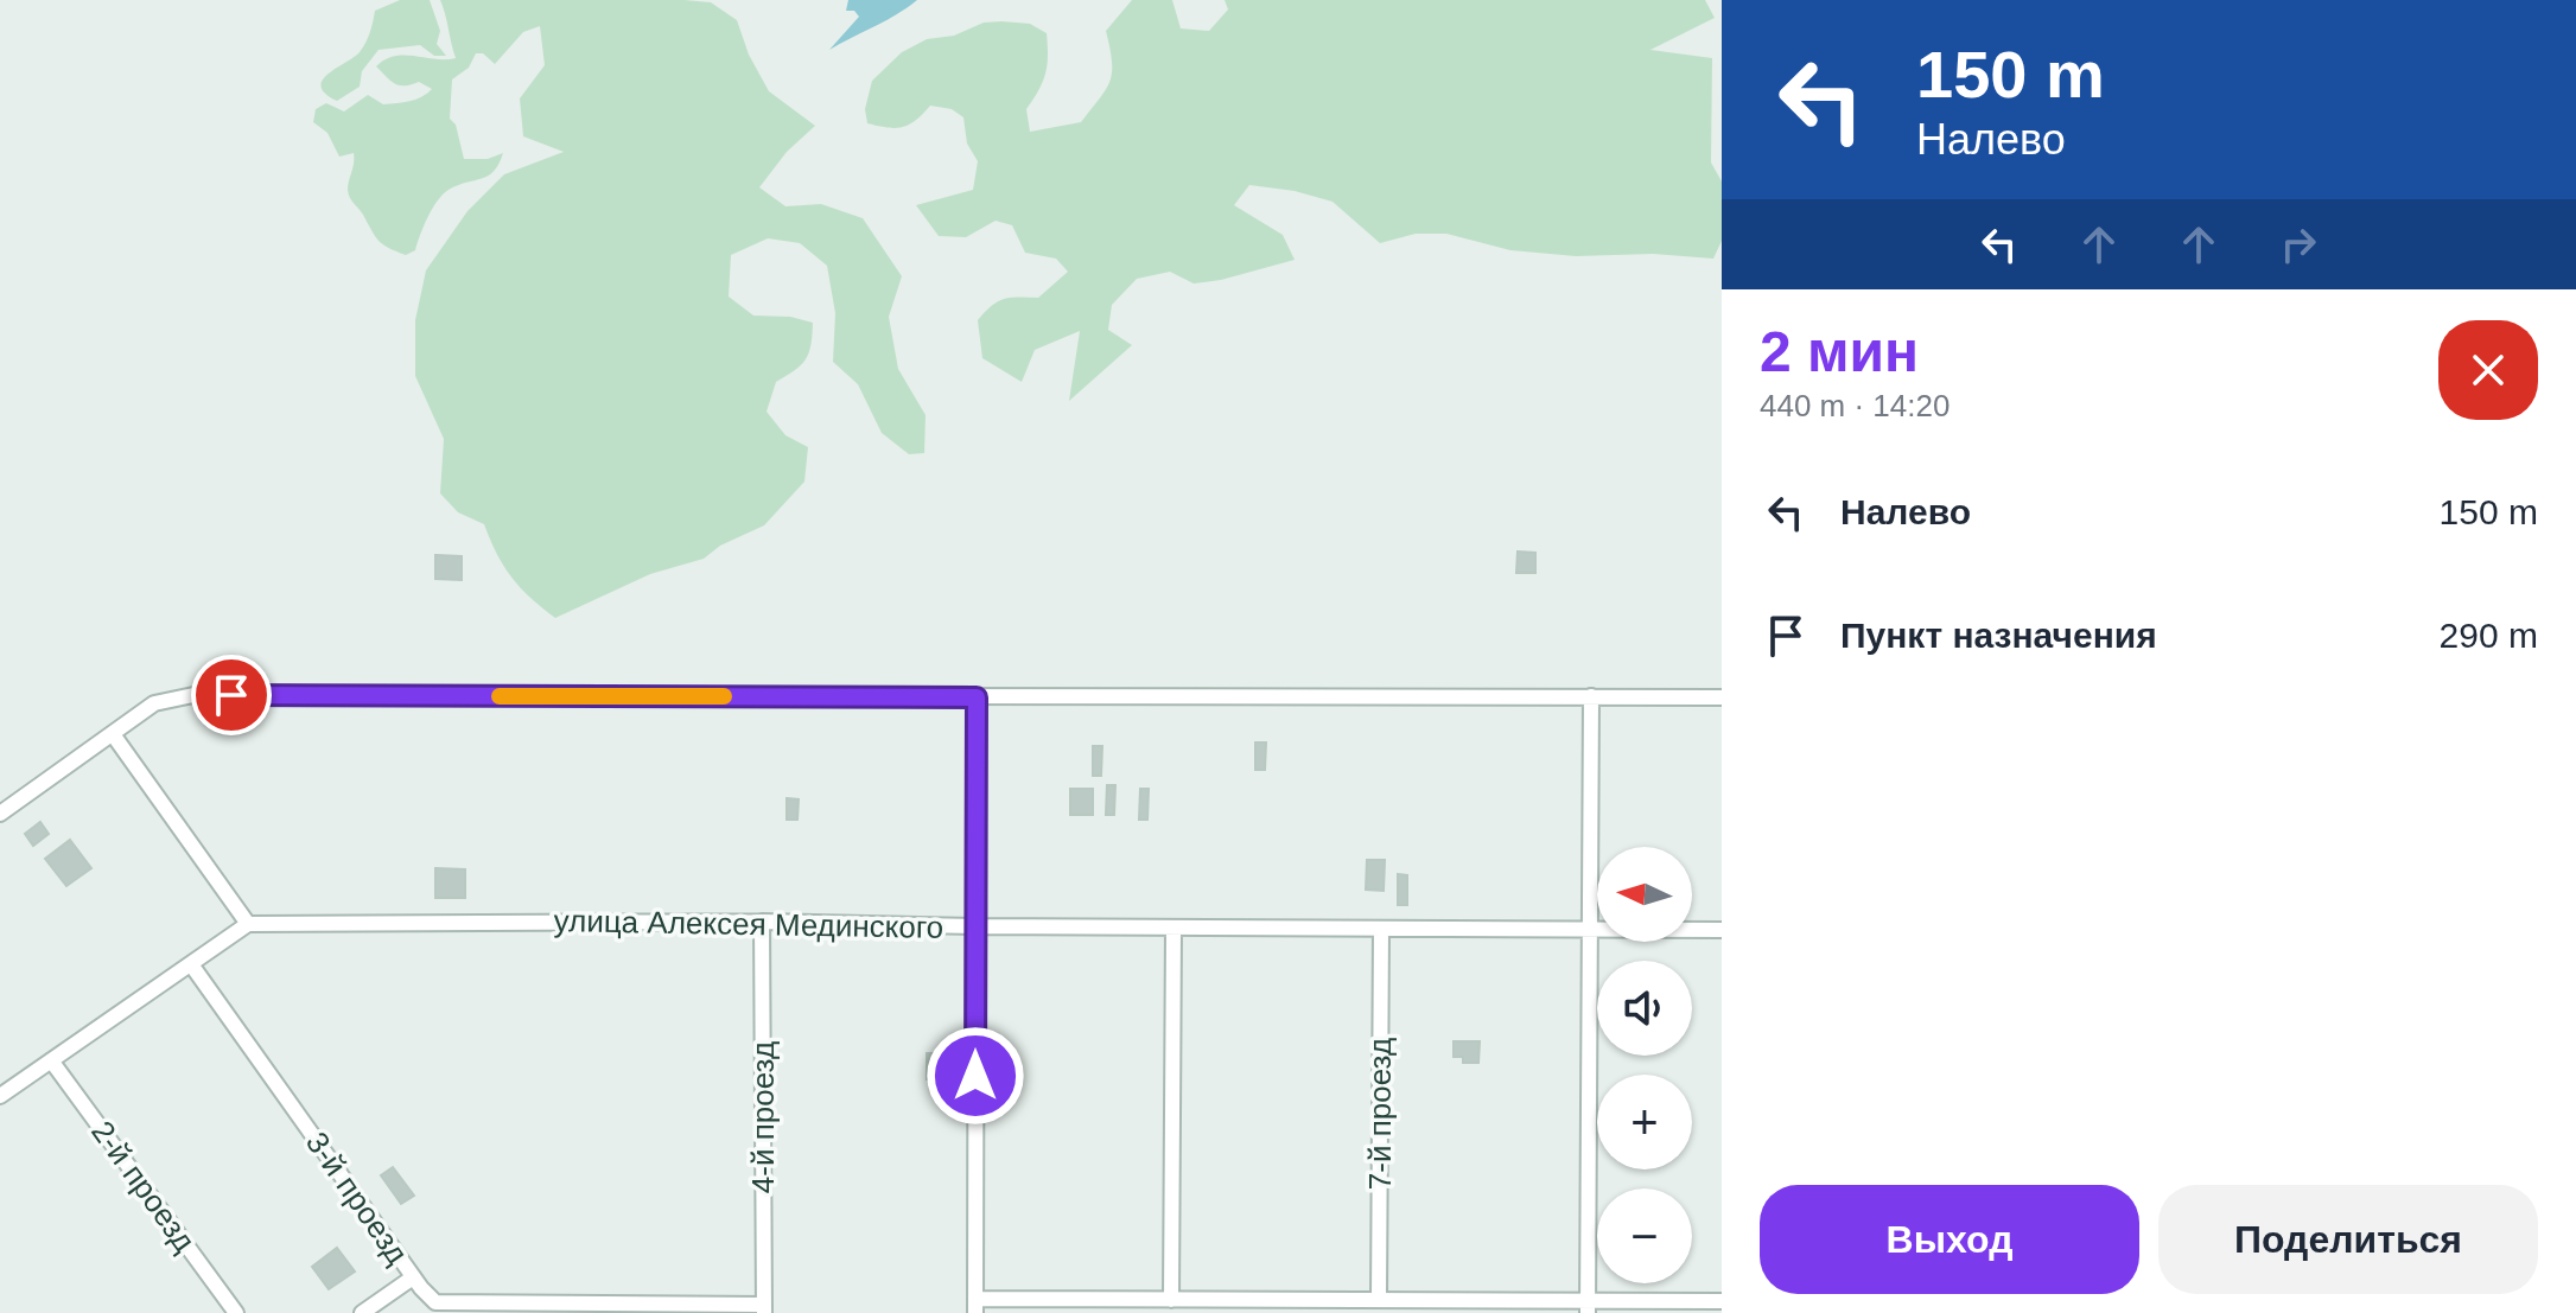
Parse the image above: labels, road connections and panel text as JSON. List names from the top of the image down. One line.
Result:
{"streets":{"street":["улица Алексея Мединского","7-й проезд","4-й проезд","2-й проезд","3-й проезд"]},"crossings":[["улица Алексея Мединского","7-й проезд"],["улица Алексея Мединского","4-й проезд"],["4-й проезд","3-й проезд"]],"north":"left","page":{"turn":["150 m","Налево"],"heading":["2 мин","440 m · 14:20"],"list":[{"name":"Налево","value":"150 m"},{"name":"Пункт назначения","value":"290 m"}],"map_buttons":["+","−"],"buttons":["Выход","Поделиться"]}}
